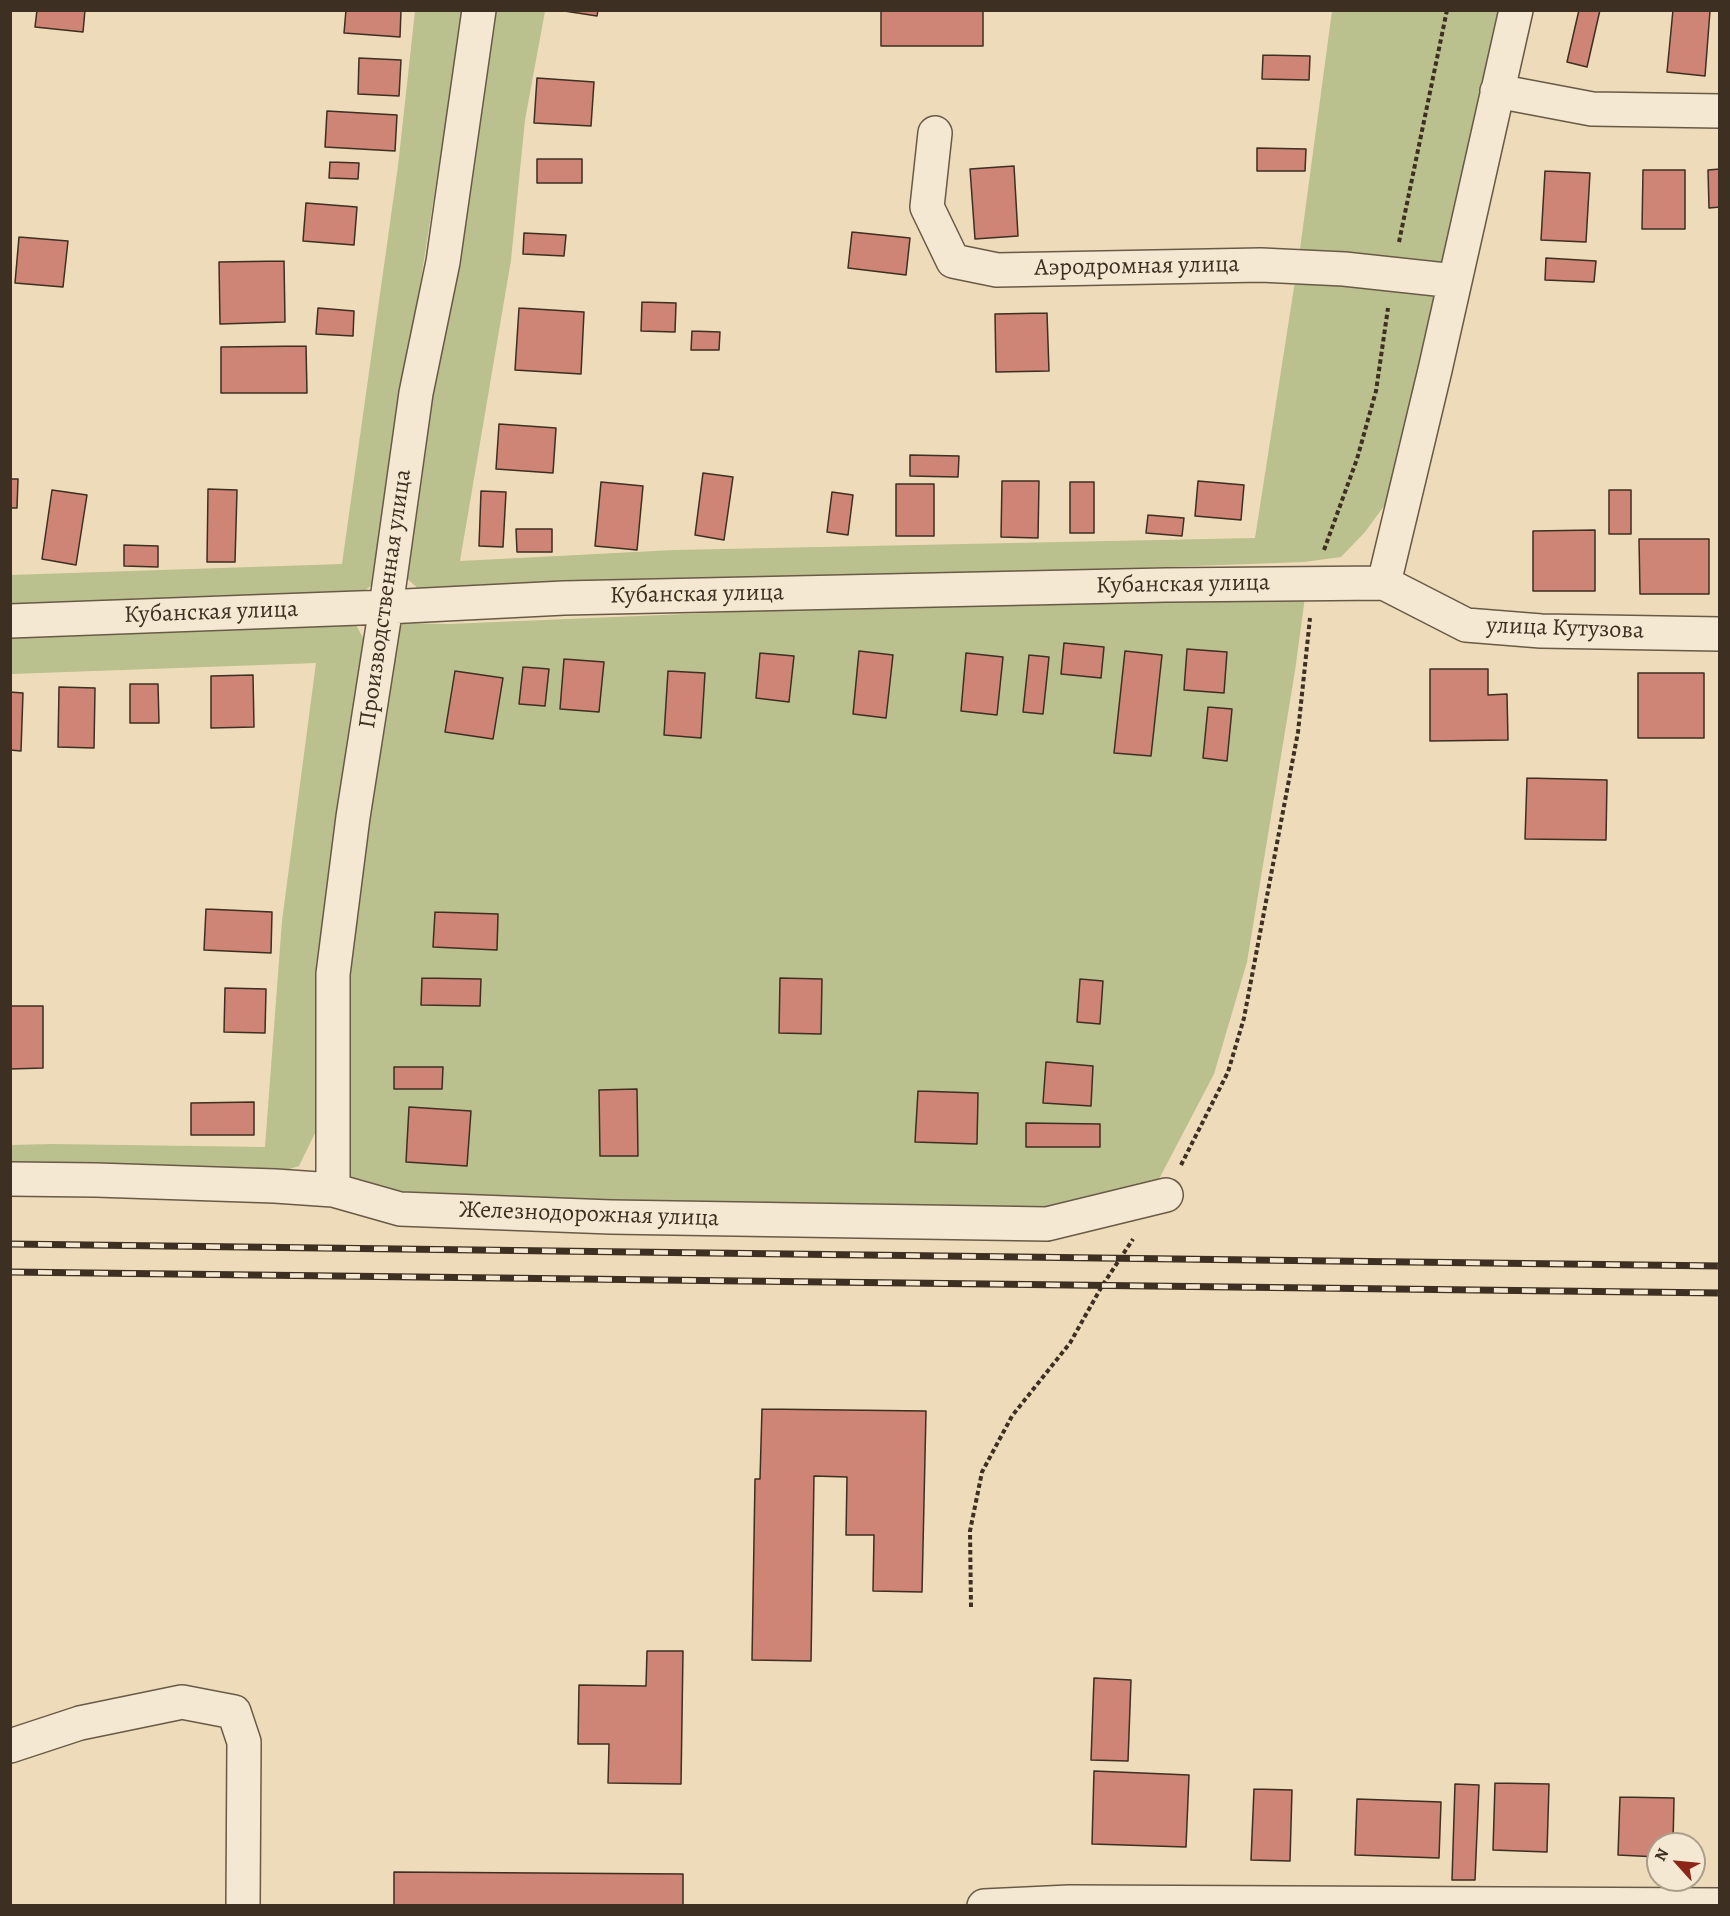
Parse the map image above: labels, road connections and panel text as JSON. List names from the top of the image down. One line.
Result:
{"streets":{"street":["Аэродромная улица","Кубанская улица","Производственная улица","улица Кутузова","Железнодорожная улица"]},"crossings":[["Кубанская улица","Производственная улица"],["Кубанская улица","улица Кутузова"],["Производственная улица","Железнодорожная улица"]],"north":"top left"}
